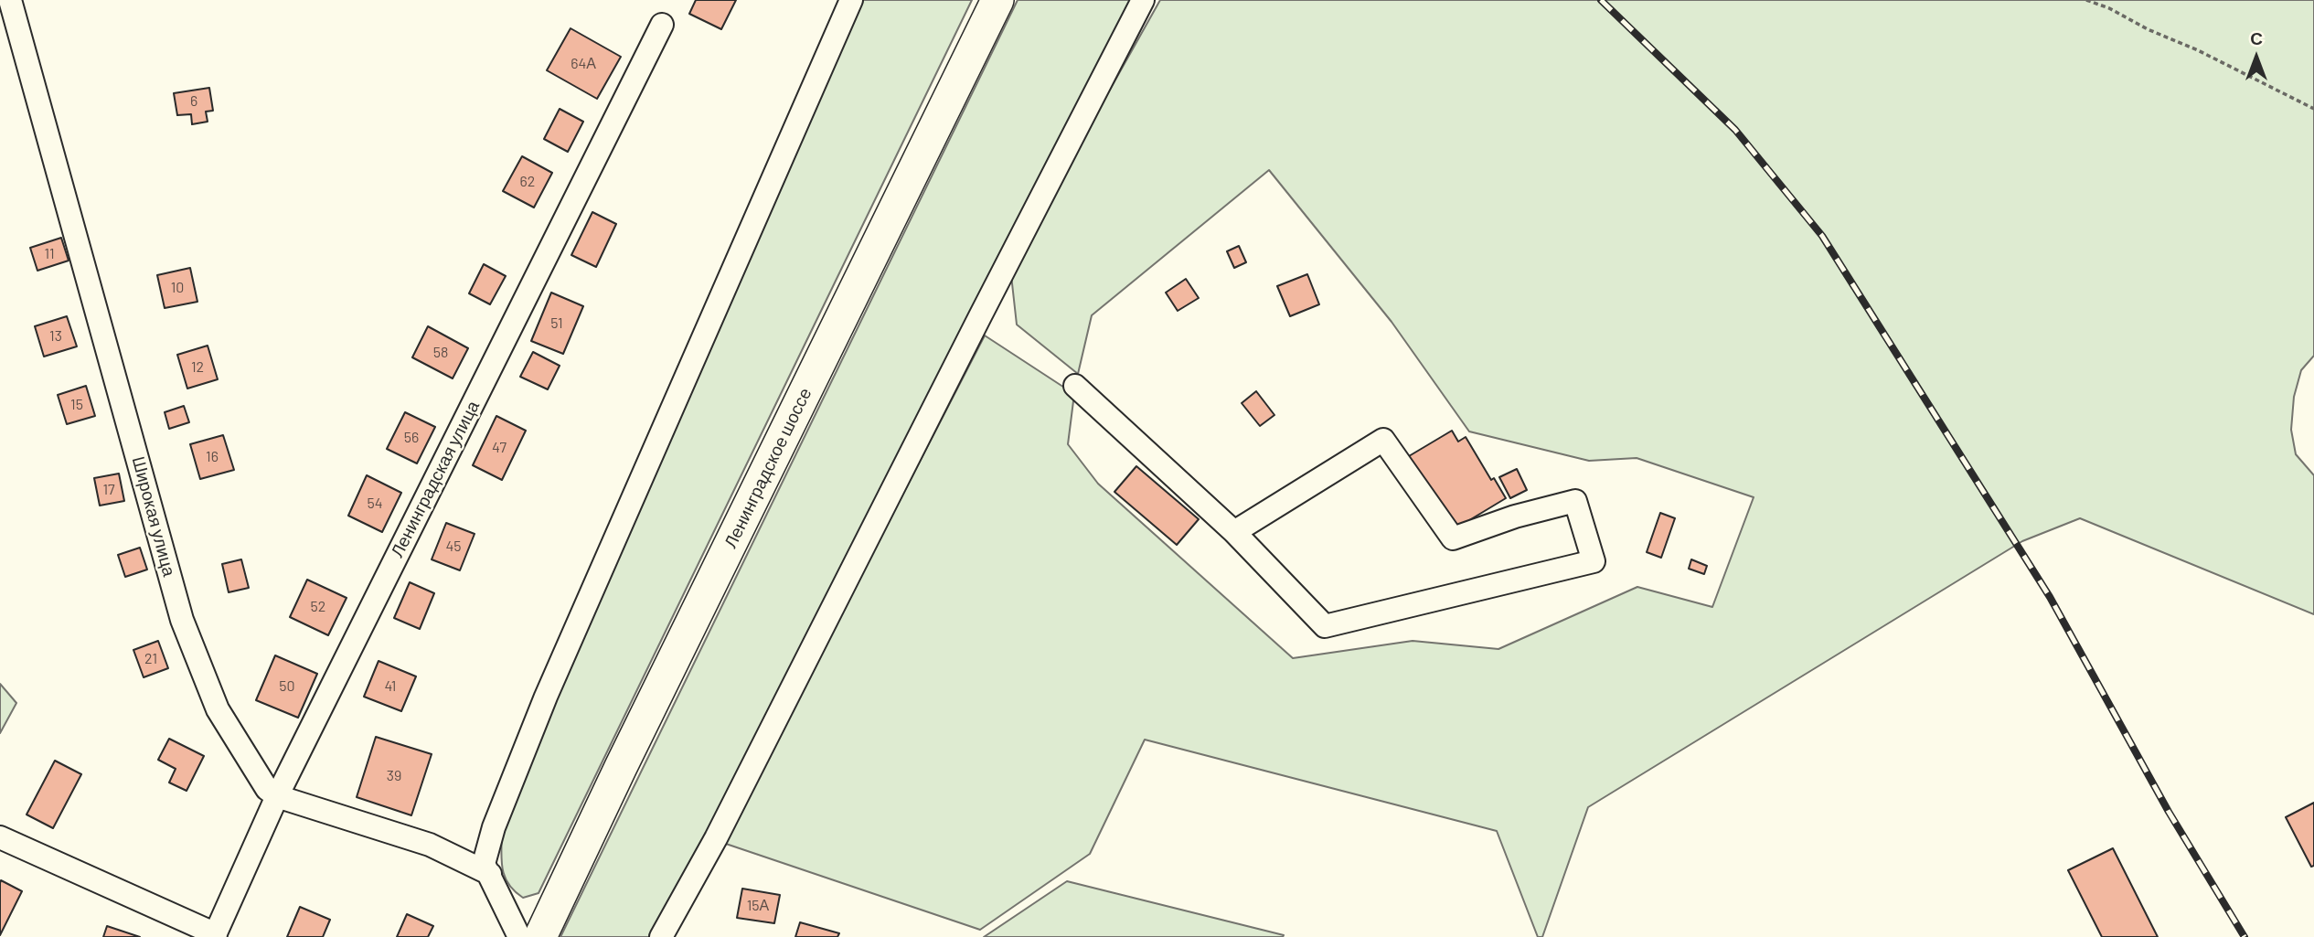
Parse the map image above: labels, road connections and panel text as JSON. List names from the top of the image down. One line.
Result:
{"streets":{"highway":["Ленинградское шоссе"],"street":["Ленинградская улица","Широкая улица"]},"crossings":[["Ленинградская улица","Широкая улица"]],"house_numbers":["64А","6","62","11","10","51","13","58","12","15","56","47","16","17","54","45","52","21","50","41","39","15А"],"north":"top"}
